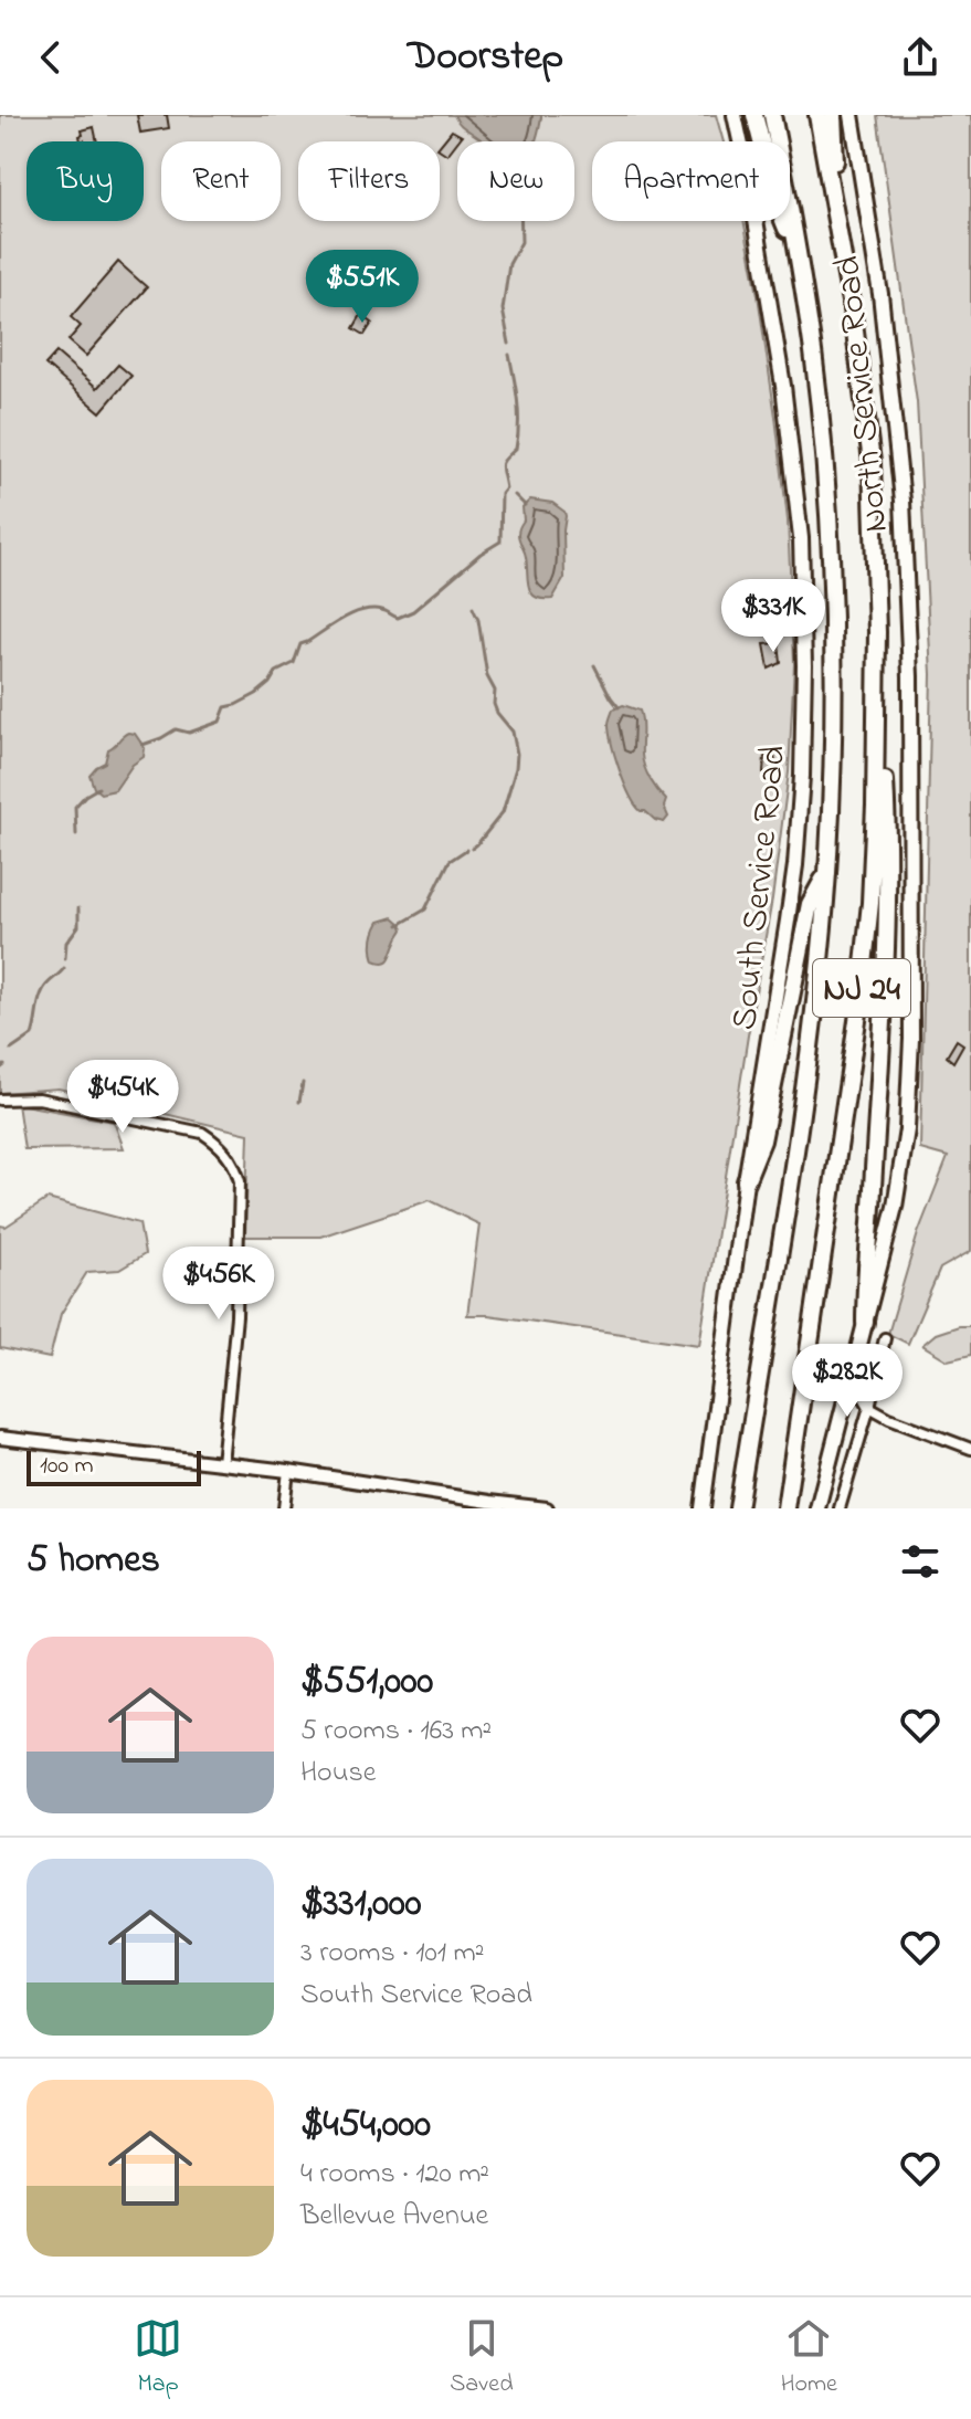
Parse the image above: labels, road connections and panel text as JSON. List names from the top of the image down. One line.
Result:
{"streets":{"highway":["NJ 24"],"main road":["North Service Road","South Service Road"]},"scale_bar":"100 m","page":{"header":"Doorstep","chip":["Buy","Rent","Filters","New","Apartment"],"price":["$551K","$331K","$454K","$456K","$282K"],"scale":"100 m","heading":"5 homes","list":[{"name":"$551,000","note":"5 rooms · 163 m² · House"},{"name":"$331,000","note":"3 rooms · 101 m² · South Service Road"},{"name":"$454,000","note":"4 rooms · 120 m² · Bellevue Avenue"}],"tabs":["Map","Saved","Home"]}}
